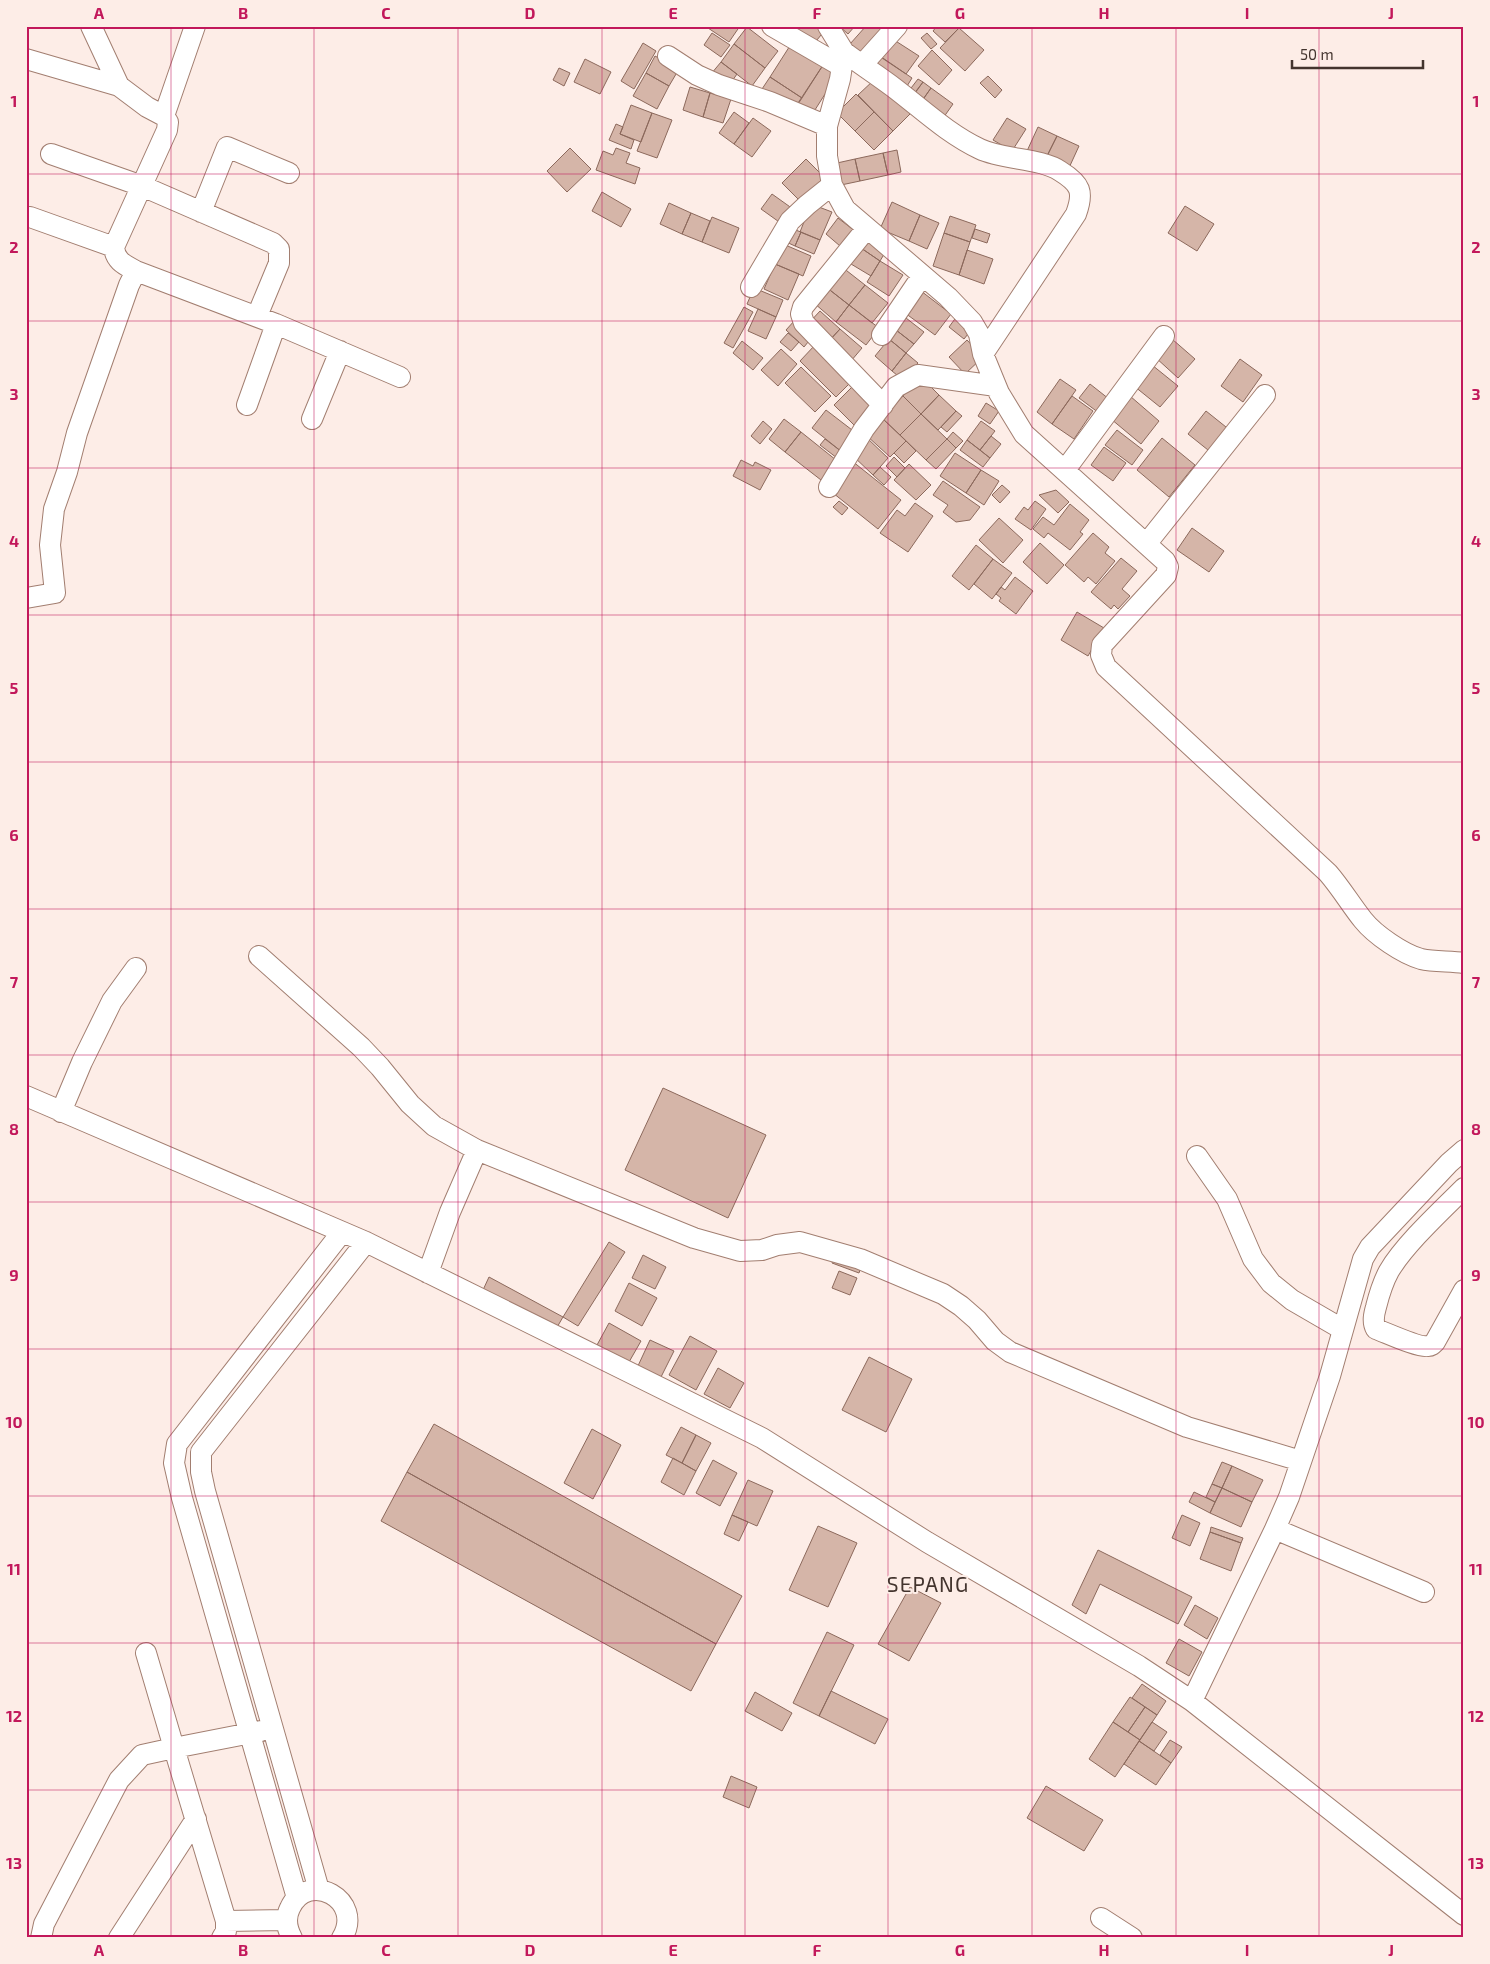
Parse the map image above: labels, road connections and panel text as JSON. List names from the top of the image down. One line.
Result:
{"districts":["SEPANG"],"scale_bar":"50 m","grid":{"columns":["A","B","C","D","E","F","G","H","I","J"],"rows":["1","2","3","4","5","6","7","8","9","10","11","12","13"]}}
